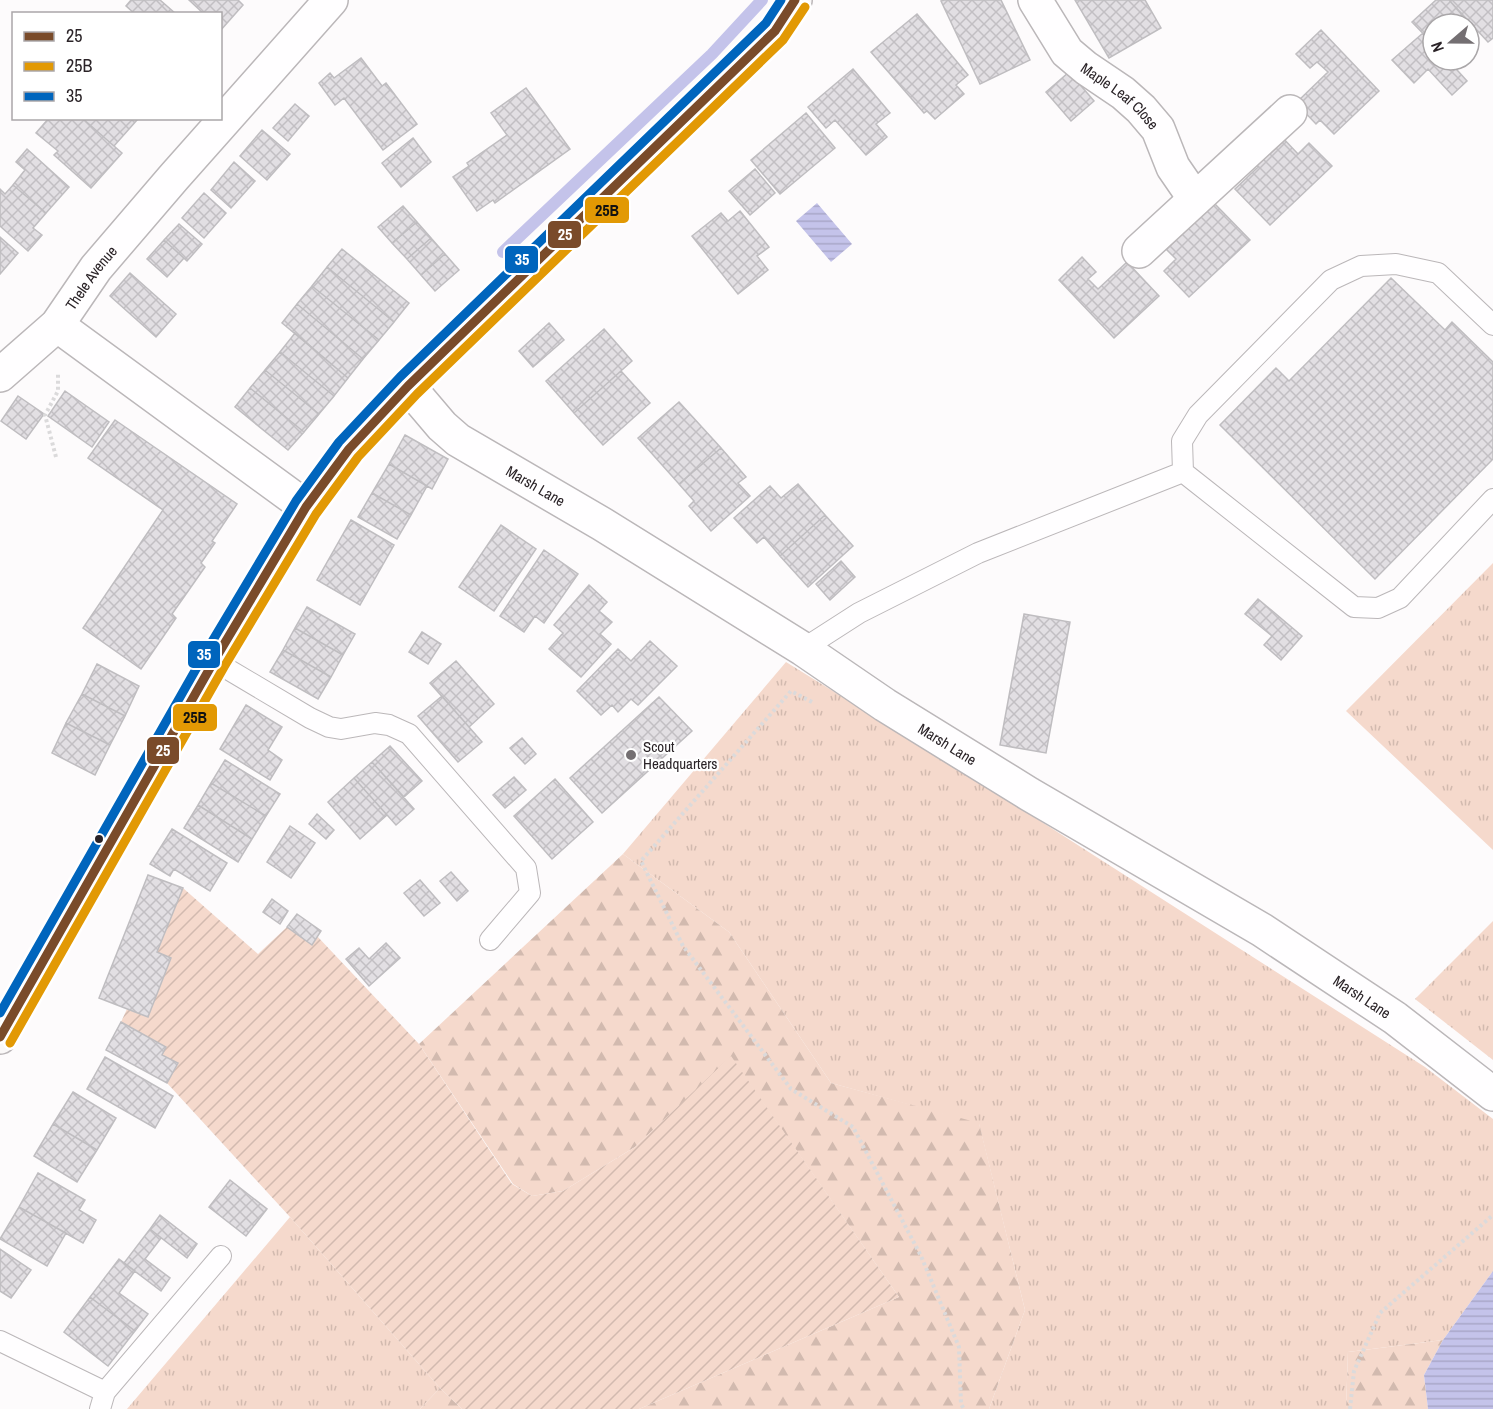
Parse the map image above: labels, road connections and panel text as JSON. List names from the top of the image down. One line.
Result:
{"streets":{"street":["Maple Leaf Close","Thele Avenue","Marsh Lane"]},"places":["Scout Headquarters"],"lines":["transit line 25","transit line 35","transit line 25B"],"legend":["25","25B","35"],"north":"left"}
